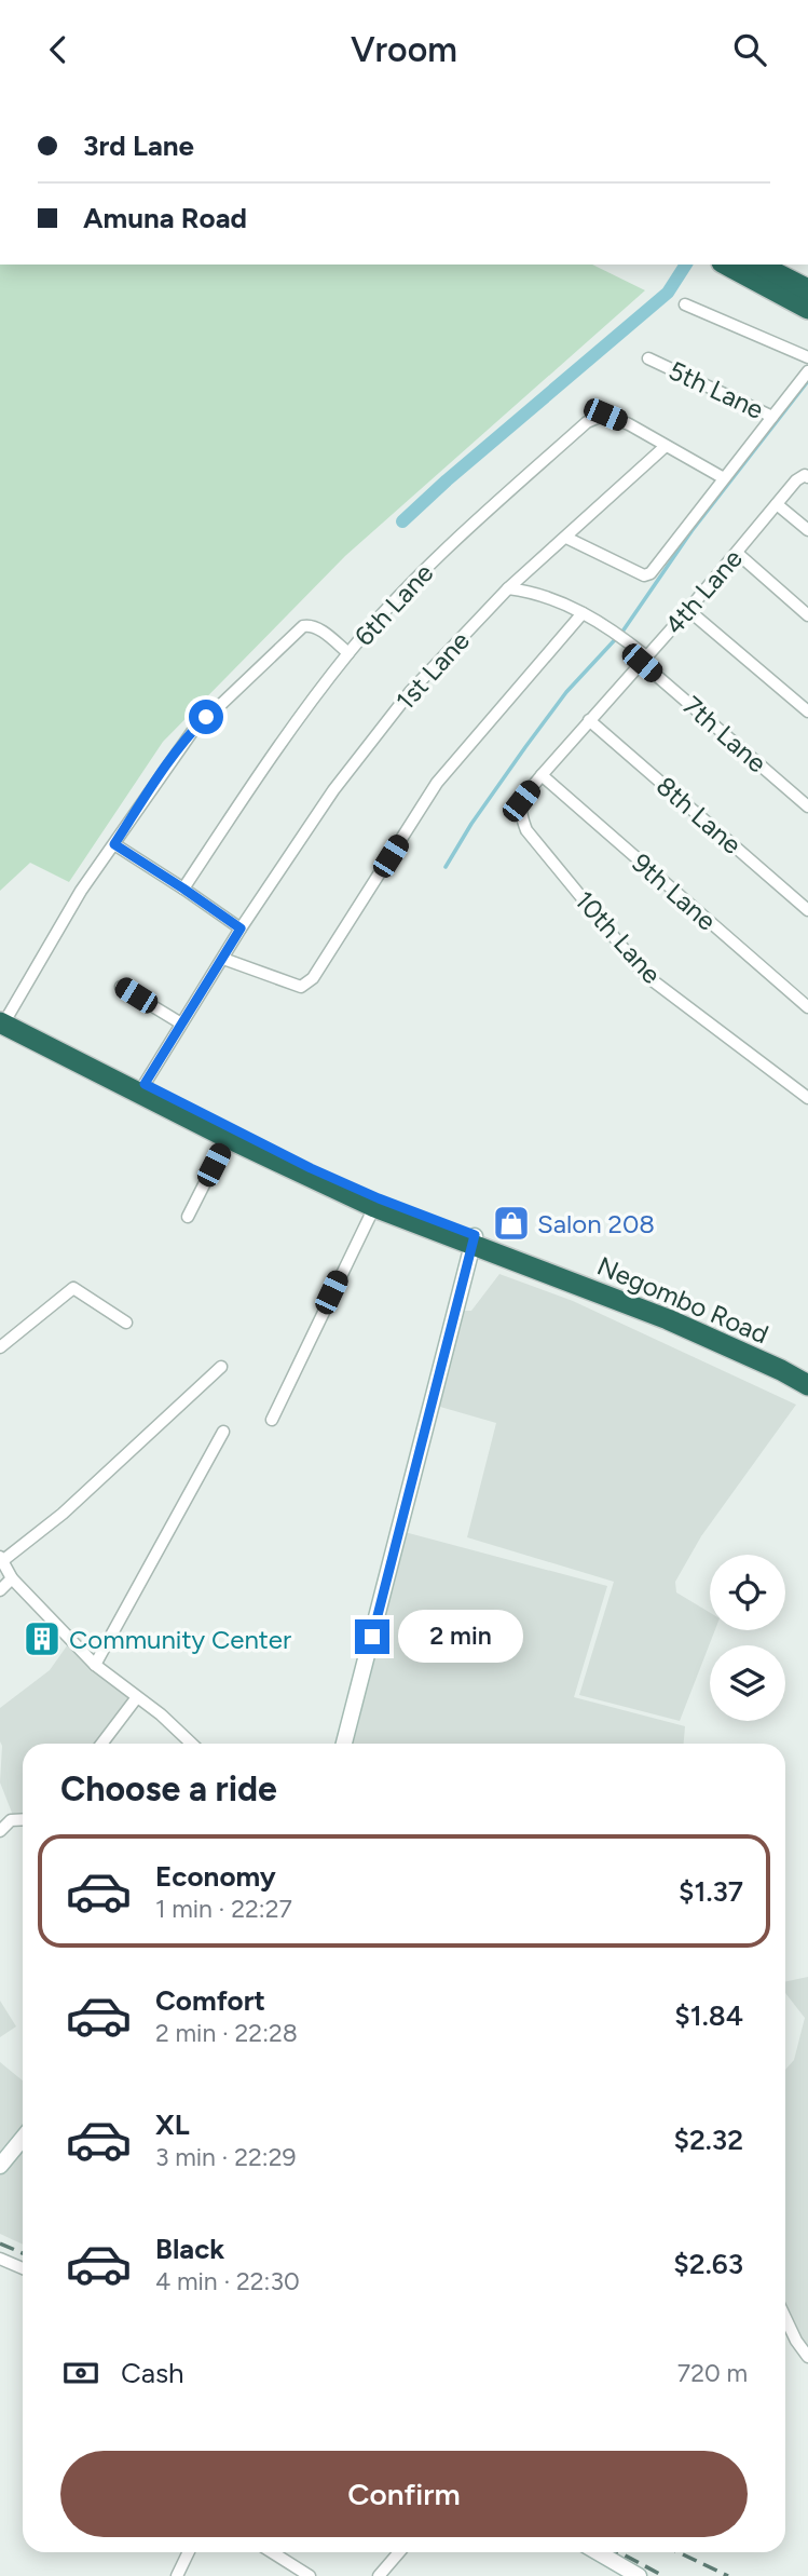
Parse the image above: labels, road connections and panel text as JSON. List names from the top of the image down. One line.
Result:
{"streets":{"highway":["Negombo Road"],"street":["5th Lane","4th Lane","6th Lane","1st Lane","7th Lane","8th Lane","9th Lane","10th Lane"]},"crossings":[["4th Lane","7th Lane"],["4th Lane","8th Lane"],["4th Lane","9th Lane"],["4th Lane","10th Lane"],["6th Lane","1st Lane"],["1st Lane","7th Lane"],["1st Lane","Negombo Road"],["9th Lane","10th Lane"]],"places":{"shop":["Salon 208"],"building":["Community Center"]},"page":{"header":"Vroom","banner":["3rd Lane","Amuna Road"],"bubble":"2 min","heading":"Choose a ride","list":[{"name":"Economy","note":"1 min · 22:27","value":"$1.37"},{"name":"Comfort","note":"2 min · 22:28","value":"$1.84"},{"name":"XL","note":"3 min · 22:29","value":"$2.32"},{"name":"Black","note":"4 min · 22:30","value":"$2.63"}],"pay":["Cash","720 m"],"buttons":"Confirm"}}
